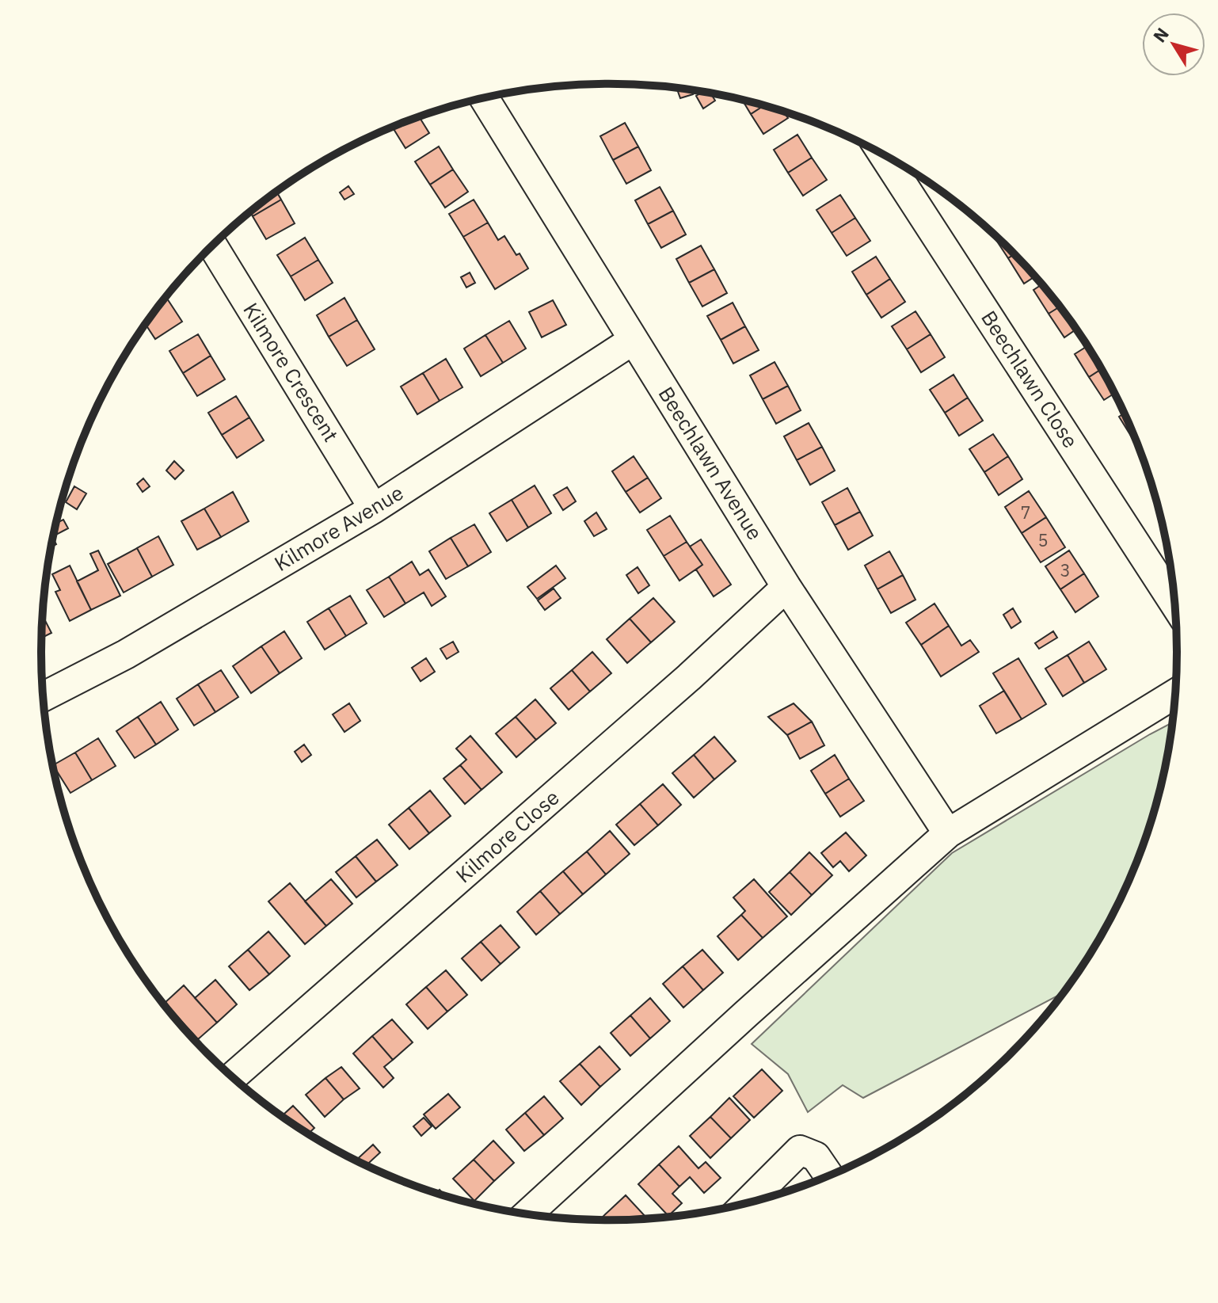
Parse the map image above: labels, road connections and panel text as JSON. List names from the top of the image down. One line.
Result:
{"streets":{"street":["Kilmore Crescent","Beechlawn Close","Beechlawn Avenue","Kilmore Avenue","Kilmore Close"]},"crossings":[["Kilmore Crescent","Kilmore Avenue"],["Beechlawn Avenue","Kilmore Avenue"],["Beechlawn Avenue","Kilmore Close"]],"house_numbers":["7","5","3"],"north":"top left"}
